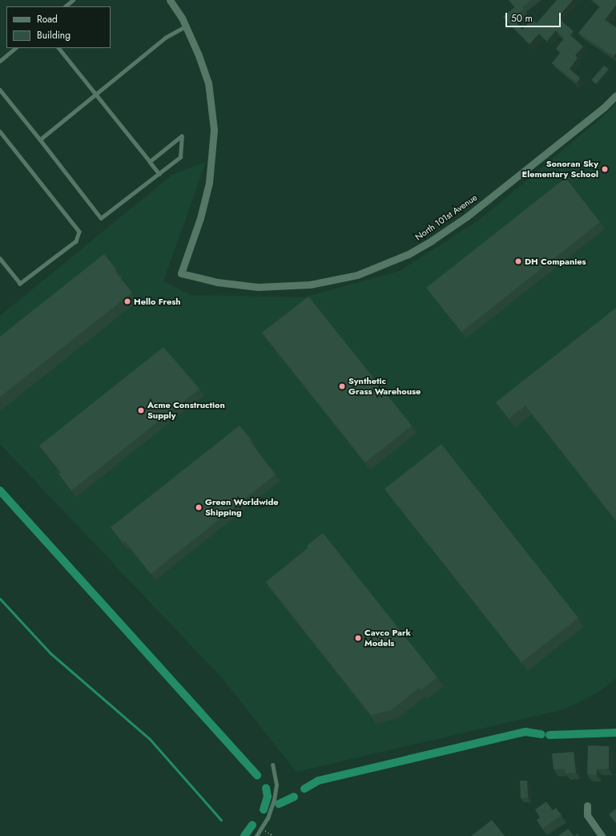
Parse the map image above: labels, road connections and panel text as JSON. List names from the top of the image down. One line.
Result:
{"streets":{"street":["North 101st Avenue"]},"places":["Sonoran Sky Elementary School","DH Companies","Hello Fresh","Synthetic Grass Warehouse","Acme Construction Supply","Green Worldwide Shipping","Cavco Park Models"],"legend":["Road","Building"],"scale_bar":"50 m"}
